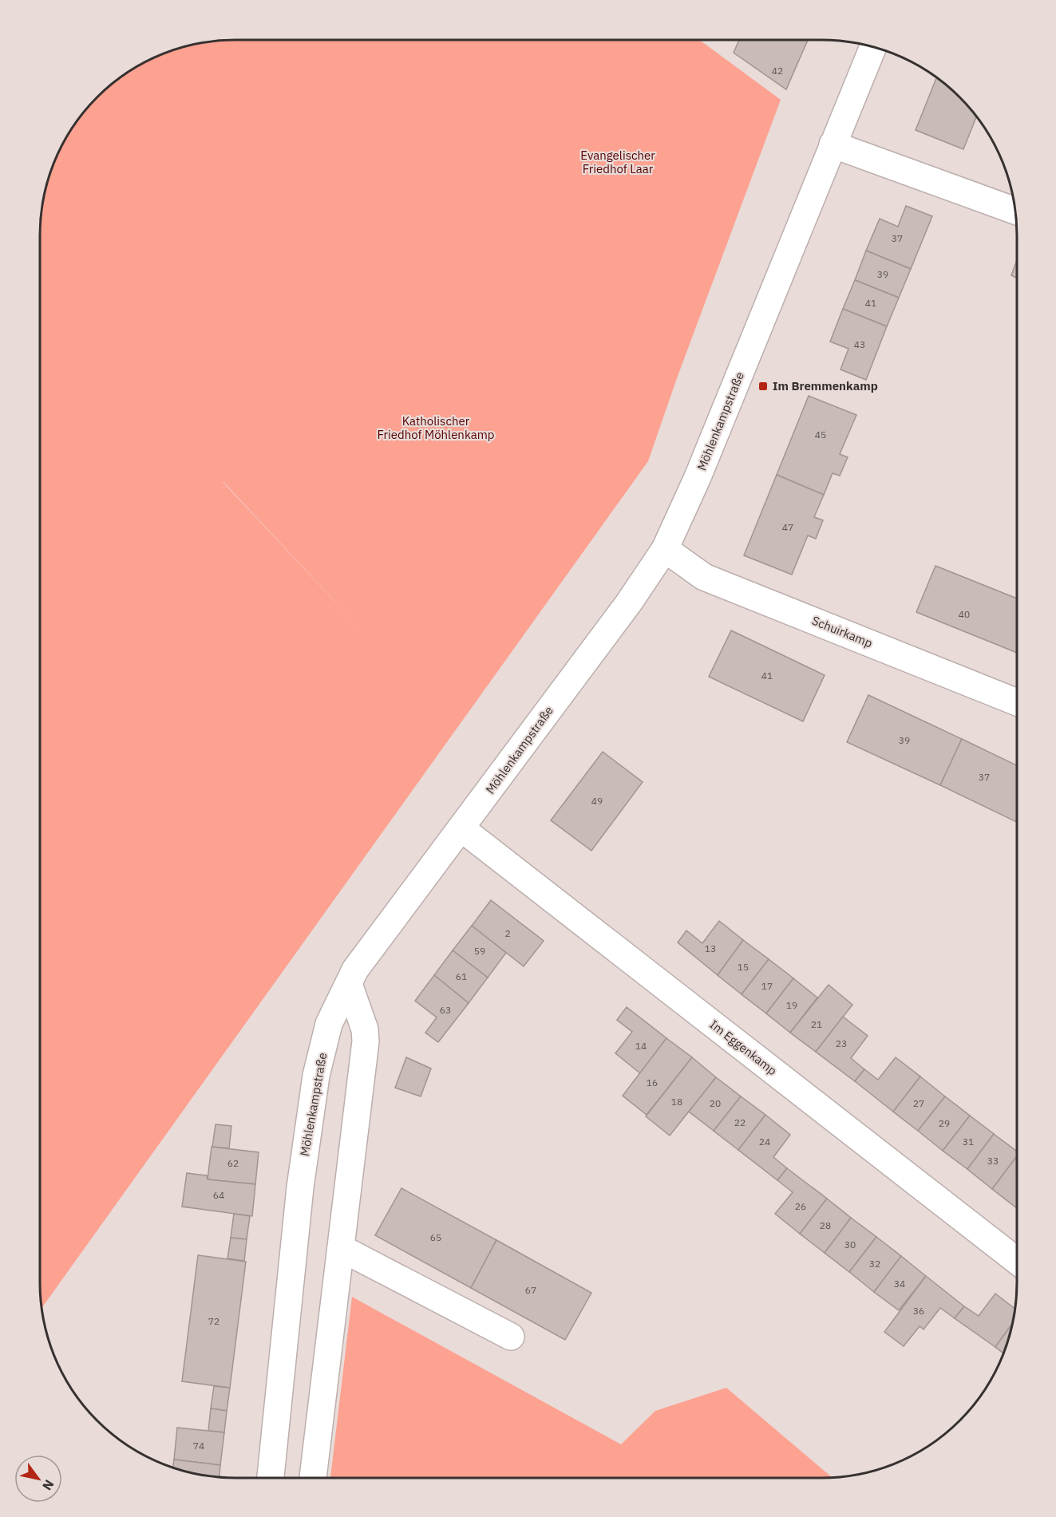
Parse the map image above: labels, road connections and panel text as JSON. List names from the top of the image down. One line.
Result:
{"streets":{"street":["Möhlenkampstraße","Schuirkamp","Im Eggenkamp"]},"crossings":[["Möhlenkampstraße","Schuirkamp"],["Möhlenkampstraße","Im Eggenkamp"]],"parks":["Evangelischer Friedhof Laar","Katholischer Friedhof Möhlenkamp"],"places":{"transit":["Im Bremmenkamp"]},"house_numbers":["42","37","39","41","43","45","47","40","41","39","37","49","2","13","59","15","61","17","19","63","21","23","14","16","18","20","27","22","29","24","31","33","62","64","26","28","65","30","32","34","67","36","72","74"],"north":"bottom right"}
